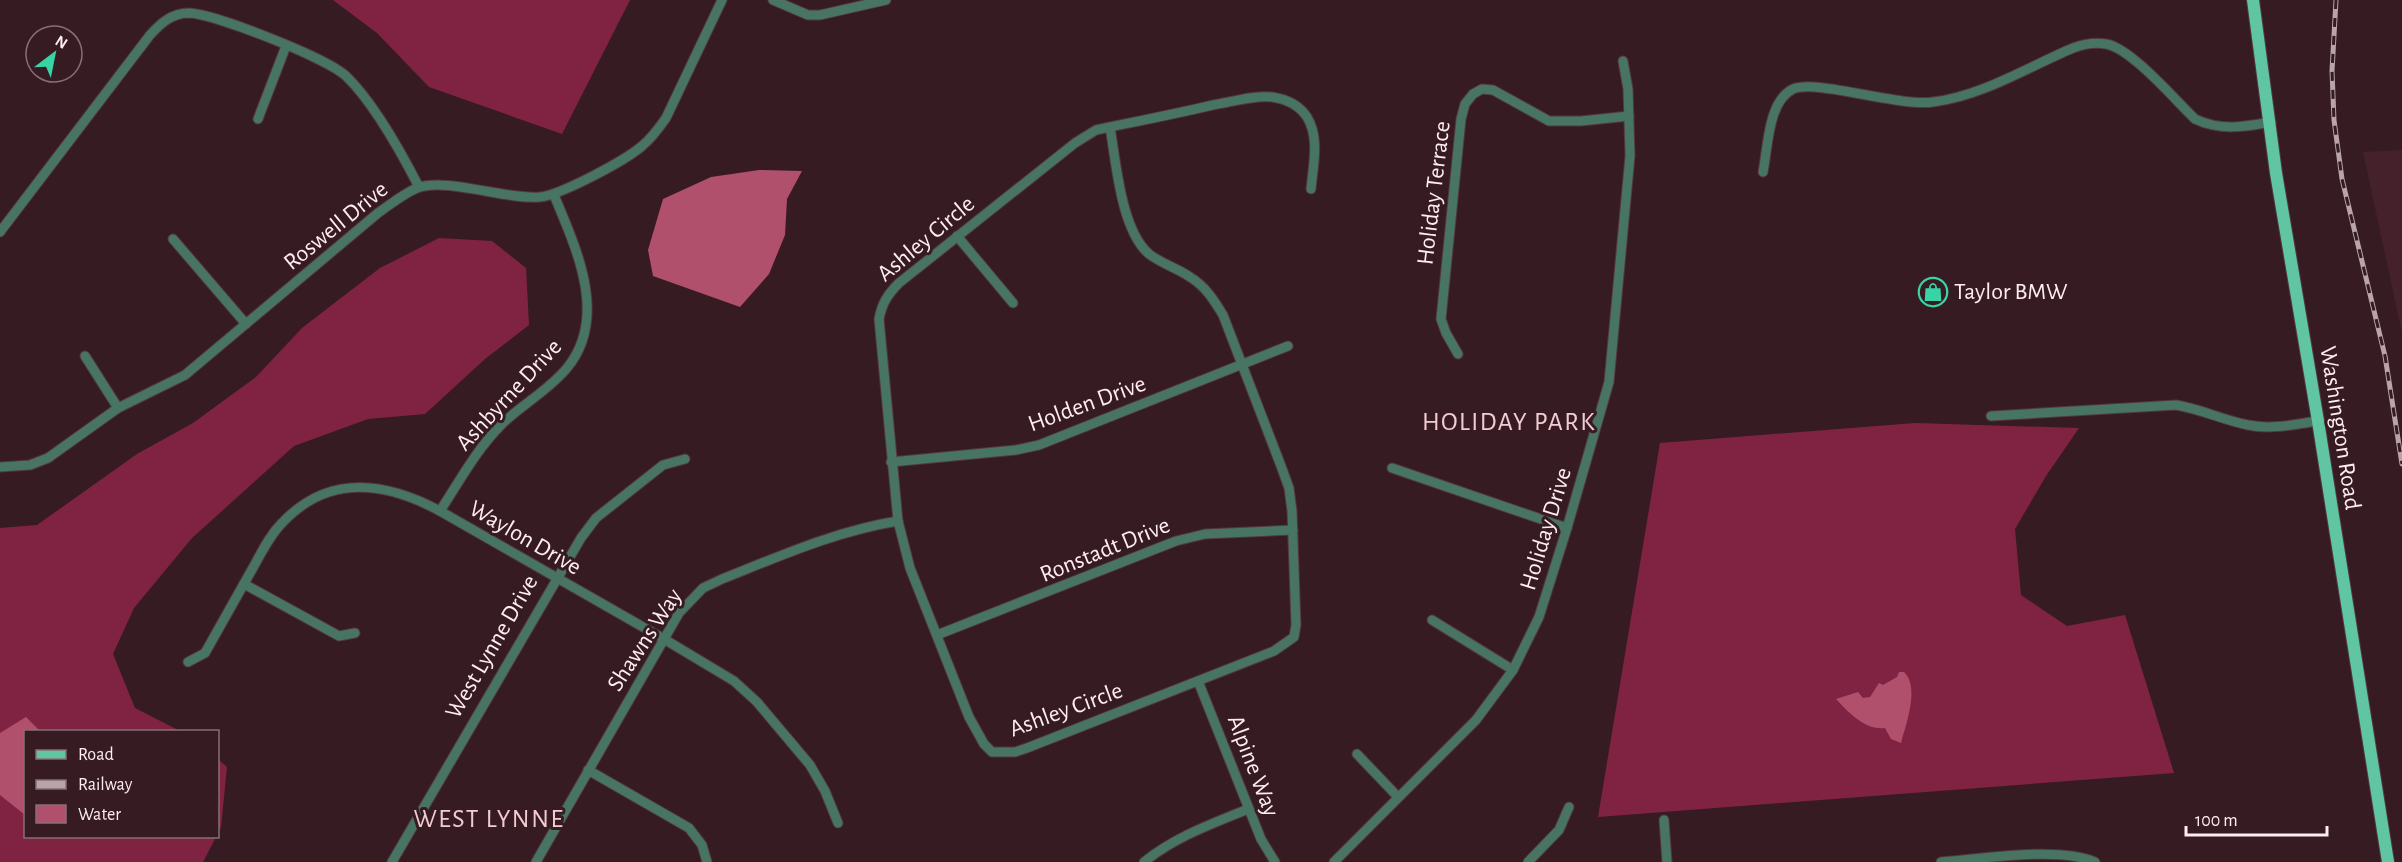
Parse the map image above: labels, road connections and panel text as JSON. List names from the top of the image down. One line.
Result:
{"streets":{"main road":["Washington Road"],"street":["Holiday Terrace","Roswell Drive","Ashley Circle","Ashbyrne Drive","Holden Drive","Holiday Drive","Waylon Drive","Ronstadt Drive","Shawns Way","West Lynne Drive","Alpine Way"]},"crossings":[["Holiday Terrace","Holiday Drive"],["Roswell Drive","Ashbyrne Drive"],["Ashley Circle","Holden Drive"],["Ashley Circle","Ronstadt Drive"],["Ashley Circle","Shawns Way"],["Ashley Circle","Alpine Way"],["Ashbyrne Drive","Waylon Drive"],["Waylon Drive","Shawns Way"],["Waylon Drive","West Lynne Drive"]],"districts":["HOLIDAY PARK","WEST LYNNE"],"places":{"shop":["Taylor BMW"]},"legend":["Road","Railway","Water"],"scale_bar":"100 m","north":"top right"}
